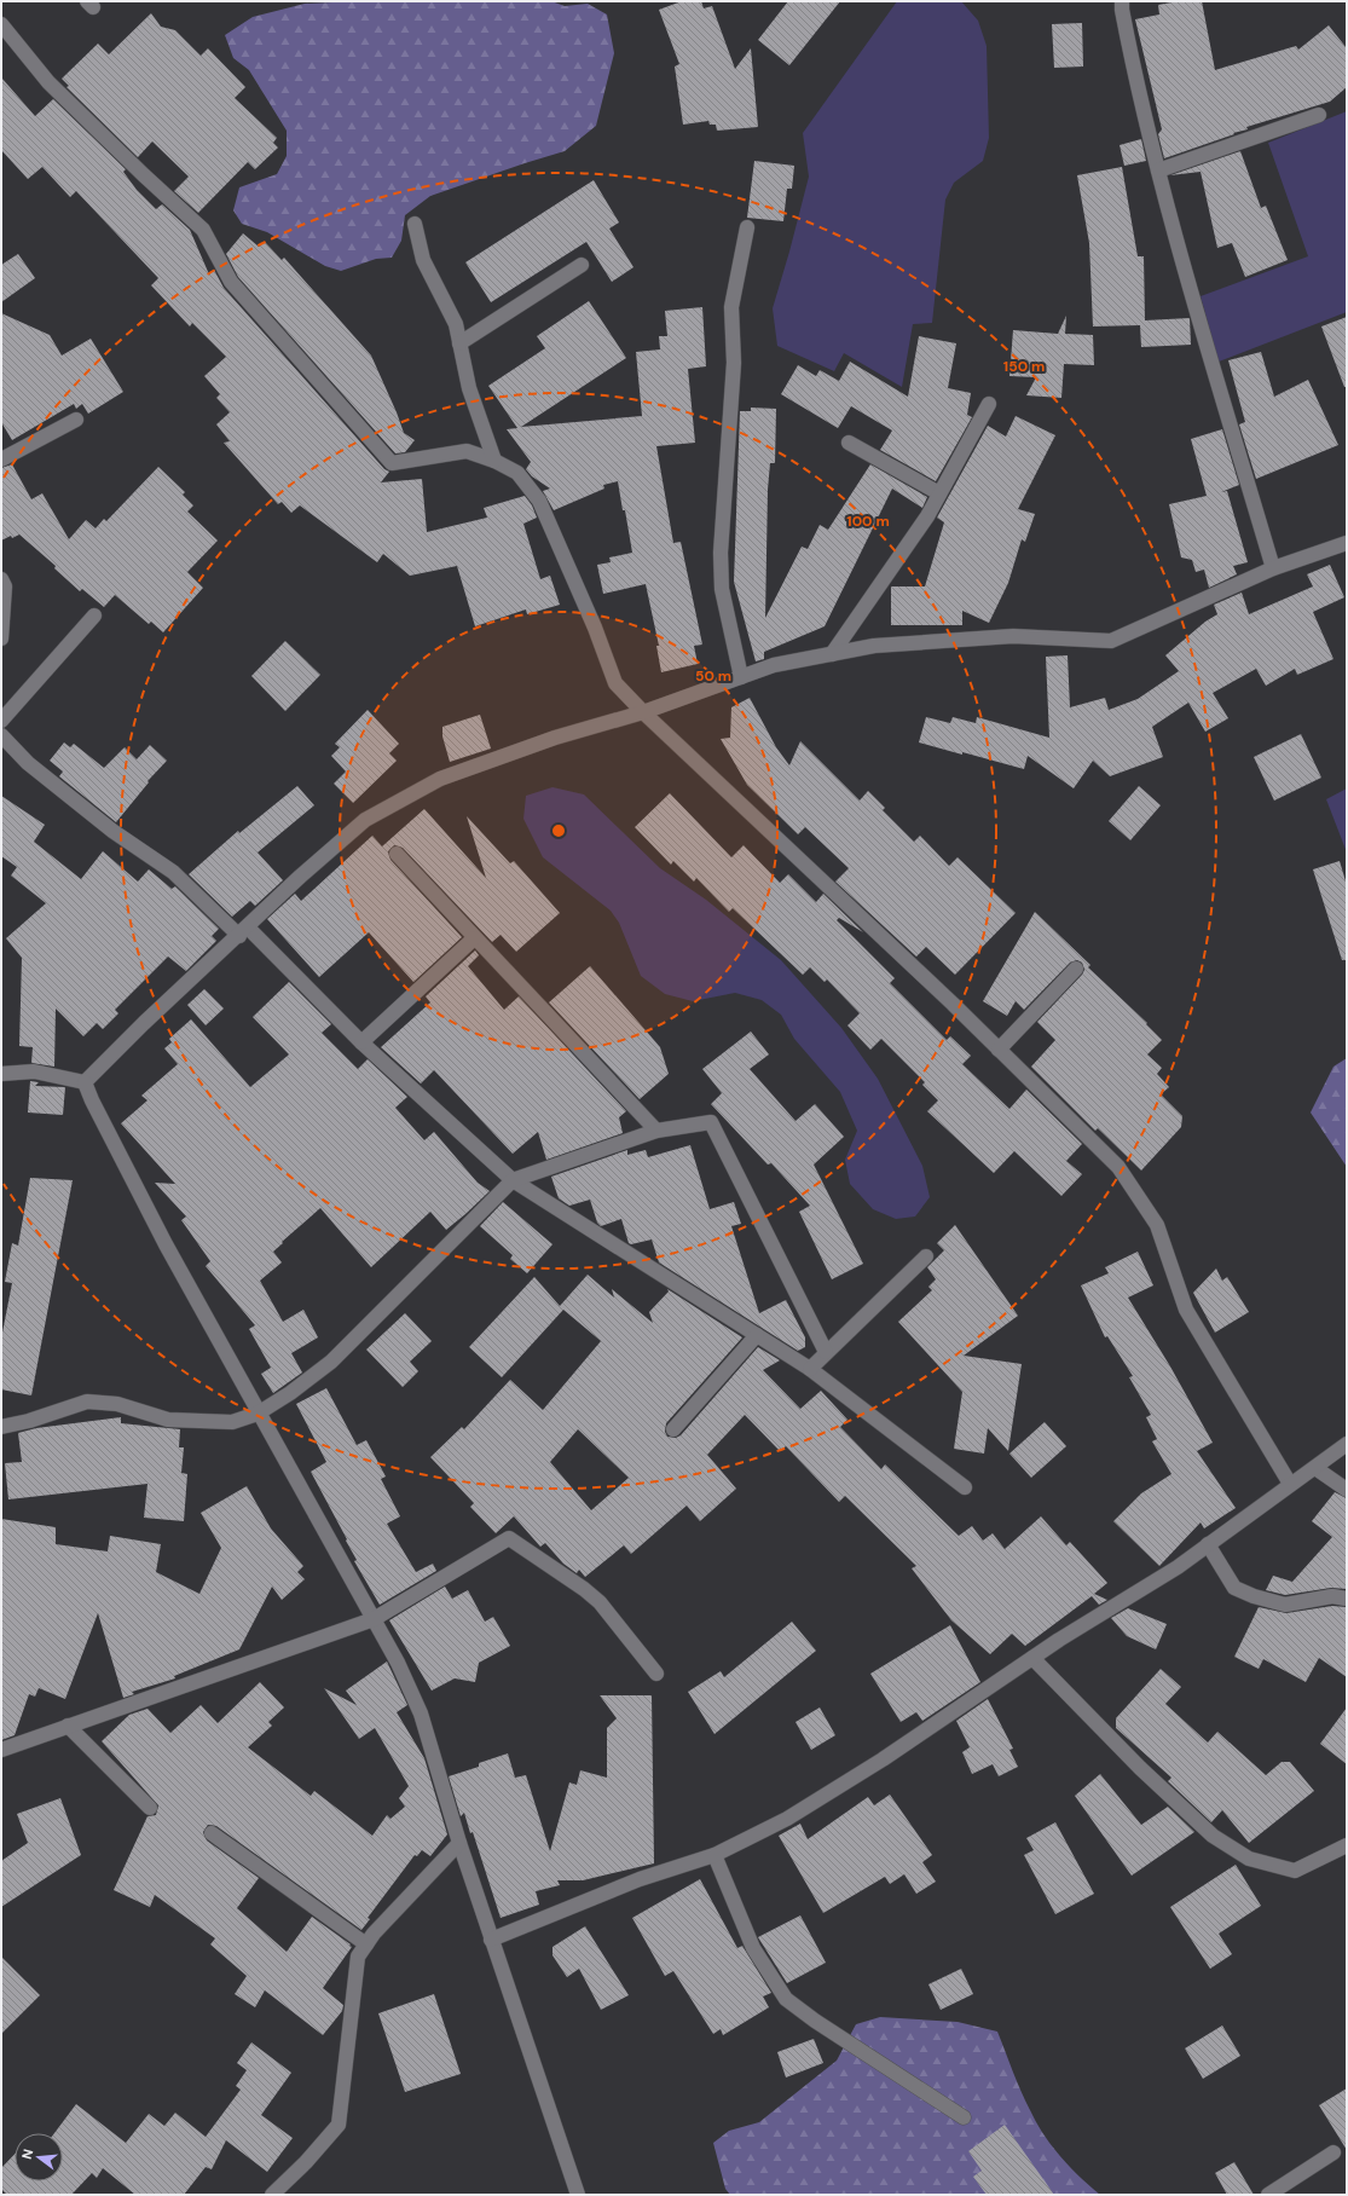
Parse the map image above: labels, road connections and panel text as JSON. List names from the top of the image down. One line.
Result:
{"north":"left","rings":["150 m","100 m","50 m"]}
